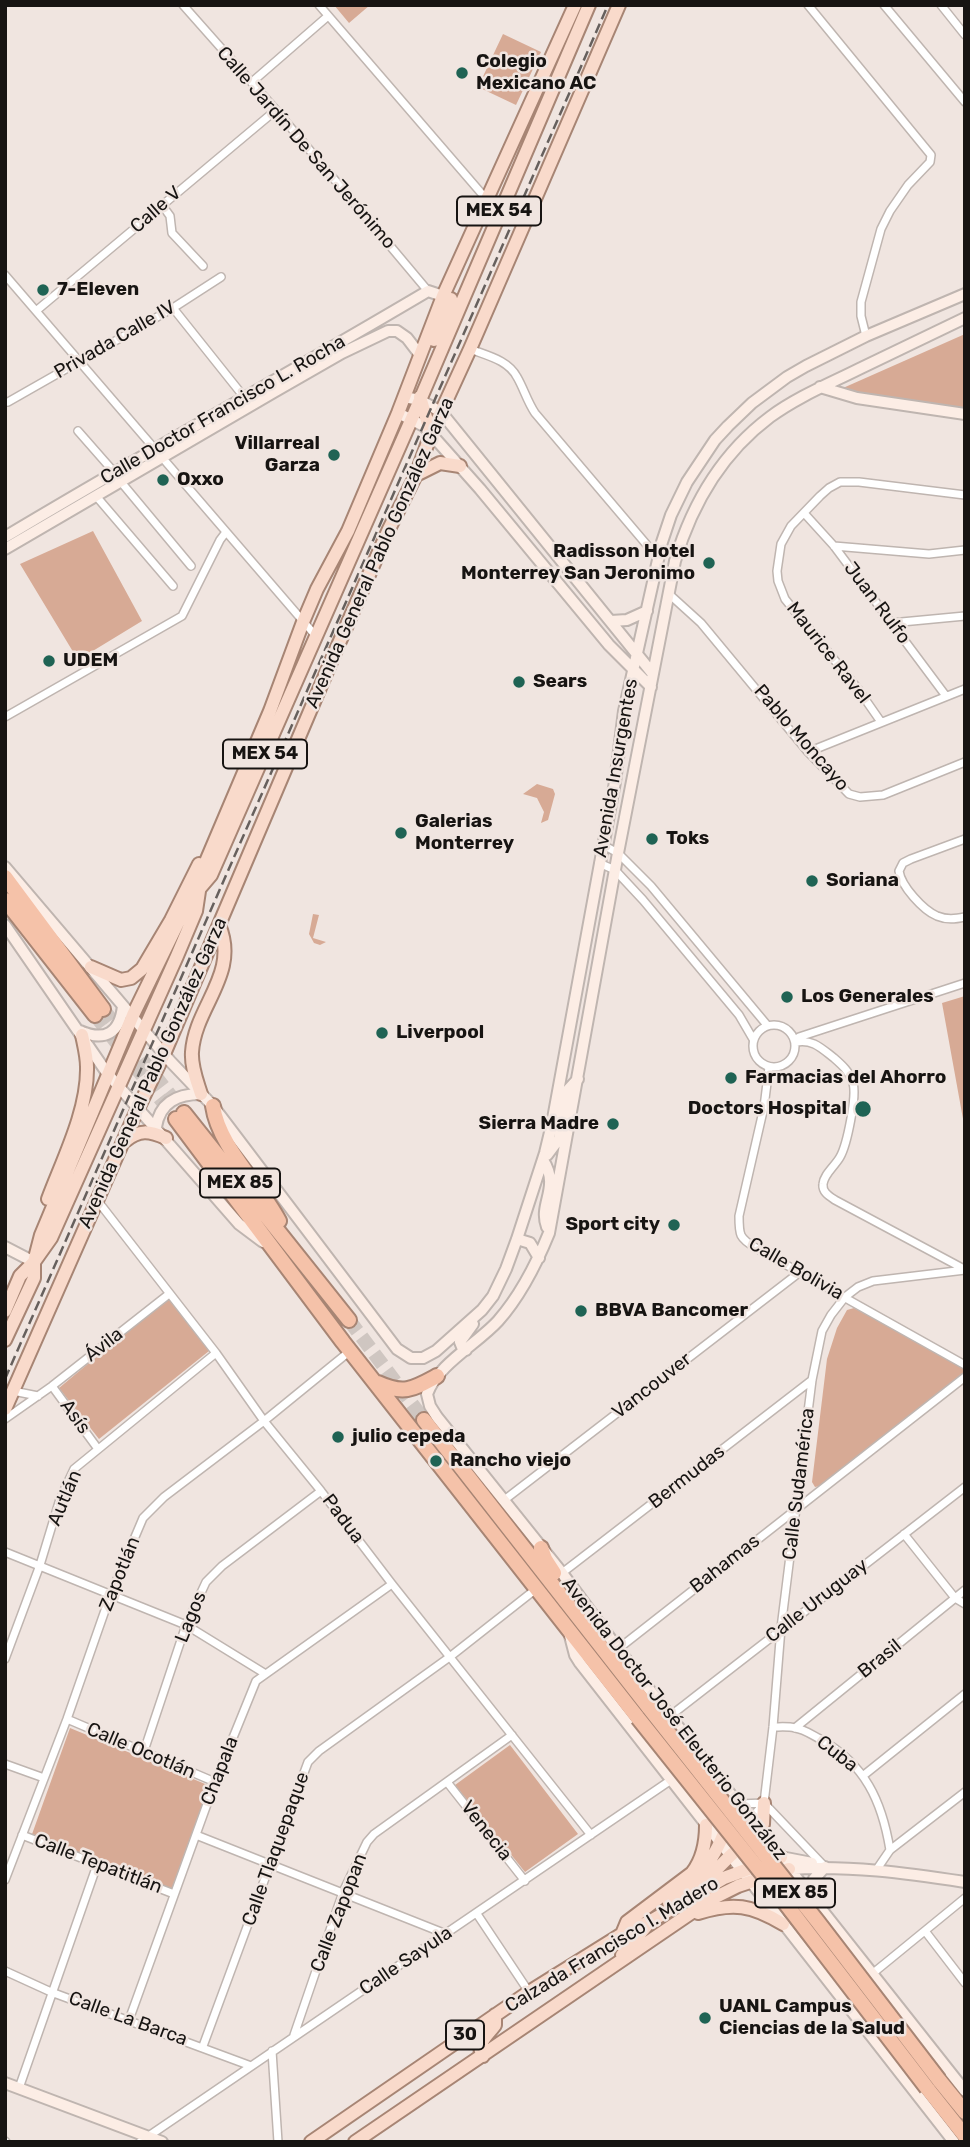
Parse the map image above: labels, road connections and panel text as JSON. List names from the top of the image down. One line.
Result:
{"streets":{"highway":["MEX 85","Avenida Doctor José Eleuterio González"],"main road":["MEX 54","Calle Doctor Francisco L. Rocha","Avenida General Pablo González Garza","Avenida Insurgentes","Calzada Francisco I. Madero","30"],"street":["Calle Jardín De San Jerónimo","Calle V","Privada Calle IV","Juan Rulfo","Maurice Ravel","Pablo Moncayo","Calle Bolivia","Ávila","Vancouver","Asís","Bermudas","Calle Sudamérica","Autlán","Padua","Bahamas","Zapotlán","Calle Uruguay","Lagos","Brasil","Calle Ocotlán","Cuba","Chapala","Venecia","Calle Tlaquepaque","Calle Tepatitlán","Calle Zapopan","Calle Sayula","Calle La Barca"]},"crossings":[["Calle Jardín De San Jerónimo","Calle V"],["Calle Jardín De San Jerónimo","Calle Doctor Francisco L. Rocha"],["Avenida General Pablo González Garza","MEX 85"],["Avenida General Pablo González Garza","Padua"],["Juan Rulfo","Maurice Ravel"],["Pablo Moncayo","Avenida Insurgentes"],["Avenida Insurgentes","Avenida Doctor José Eleuterio González"],["MEX 85","Avenida Doctor José Eleuterio González"],["Calle Bolivia","Vancouver"],["Calle Bolivia","Calle Sudamérica"],["Ávila","Asís"],["Ávila","Padua"],["Vancouver","Avenida Doctor José Eleuterio González"],["Asís","Autlán"],["Bermudas","Calle Sudamérica"],["Bermudas","Avenida Doctor José Eleuterio González"],["Calle Sudamérica","Bahamas"],["Calle Sudamérica","Calle Uruguay"],["Calle Sudamérica","Cuba"],["Autlán","Padua"],["Padua","Zapotlán"],["Padua","Lagos"],["Padua","Chapala"],["Padua","Calle Tlaquepaque"],["Padua","Calle Zapopan"],["Padua","Calle Sayula"],["Bahamas","Avenida Doctor José Eleuterio González"],["Zapotlán","Avenida Doctor José Eleuterio González"],["Zapotlán","Calle Ocotlán"],["Zapotlán","Calle Tepatitlán"],["Calle Uruguay","Avenida Doctor José Eleuterio González"],["Lagos","Calle Ocotlán"],["Brasil","Cuba"],["Avenida Doctor José Eleuterio González","Calle Tlaquepaque"],["Avenida Doctor José Eleuterio González","Calzada Francisco I. Madero"],["Avenida Doctor José Eleuterio González","Calle Sayula"],["Calle Ocotlán","Chapala"],["Chapala","Calle Tepatitlán"],["Chapala","Calle La Barca"],["Venecia","Calle Zapopan"],["Venecia","Calle Sayula"],["Calle Tlaquepaque","Calle La Barca"],["Calle Zapopan","Calle Sayula"],["Calle Sayula","Calle La Barca"]],"places":["Colegio Mexicano AC","7-Eleven","Villarreal Garza","Oxxo","Radisson Hotel Monterrey San Jeronimo","UDEM","Sears","Galerias Monterrey","Toks","Soriana","Los Generales","Liverpool","Farmacias del Ahorro","Doctors Hospital","Sierra Madre","Sport city","BBVA Bancomer","julio cepeda","Rancho viejo","UANL Campus Ciencias de la Salud"]}
